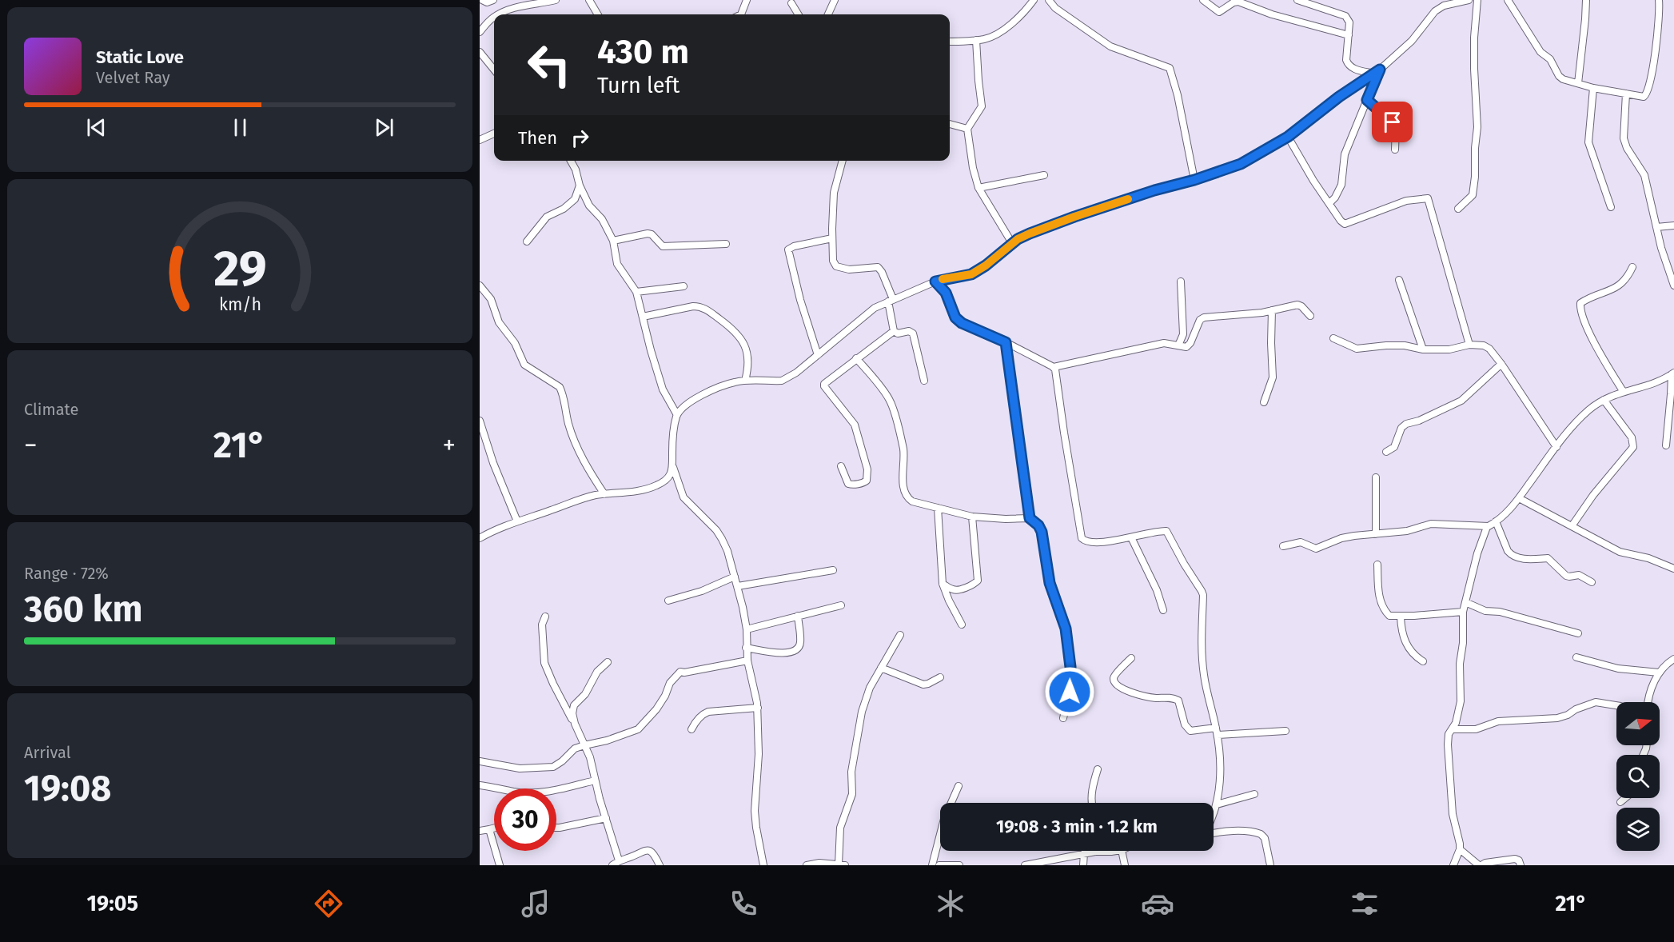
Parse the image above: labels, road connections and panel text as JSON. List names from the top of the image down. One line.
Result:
{"north":"right","page":{"turn":["430 m","Turn left"],"song":["Static Love","Velvet Ray"],"then":"Then","tile":["Climate",["Range · 72%","360 km"],["Arrival","19:08"]],"heat":["−","21°","+"],"limit":"30","trip":"19:08 · 3 min · 1.2 km","tabs":["19:05","21°"],"gauge":["29","km/h"]}}
